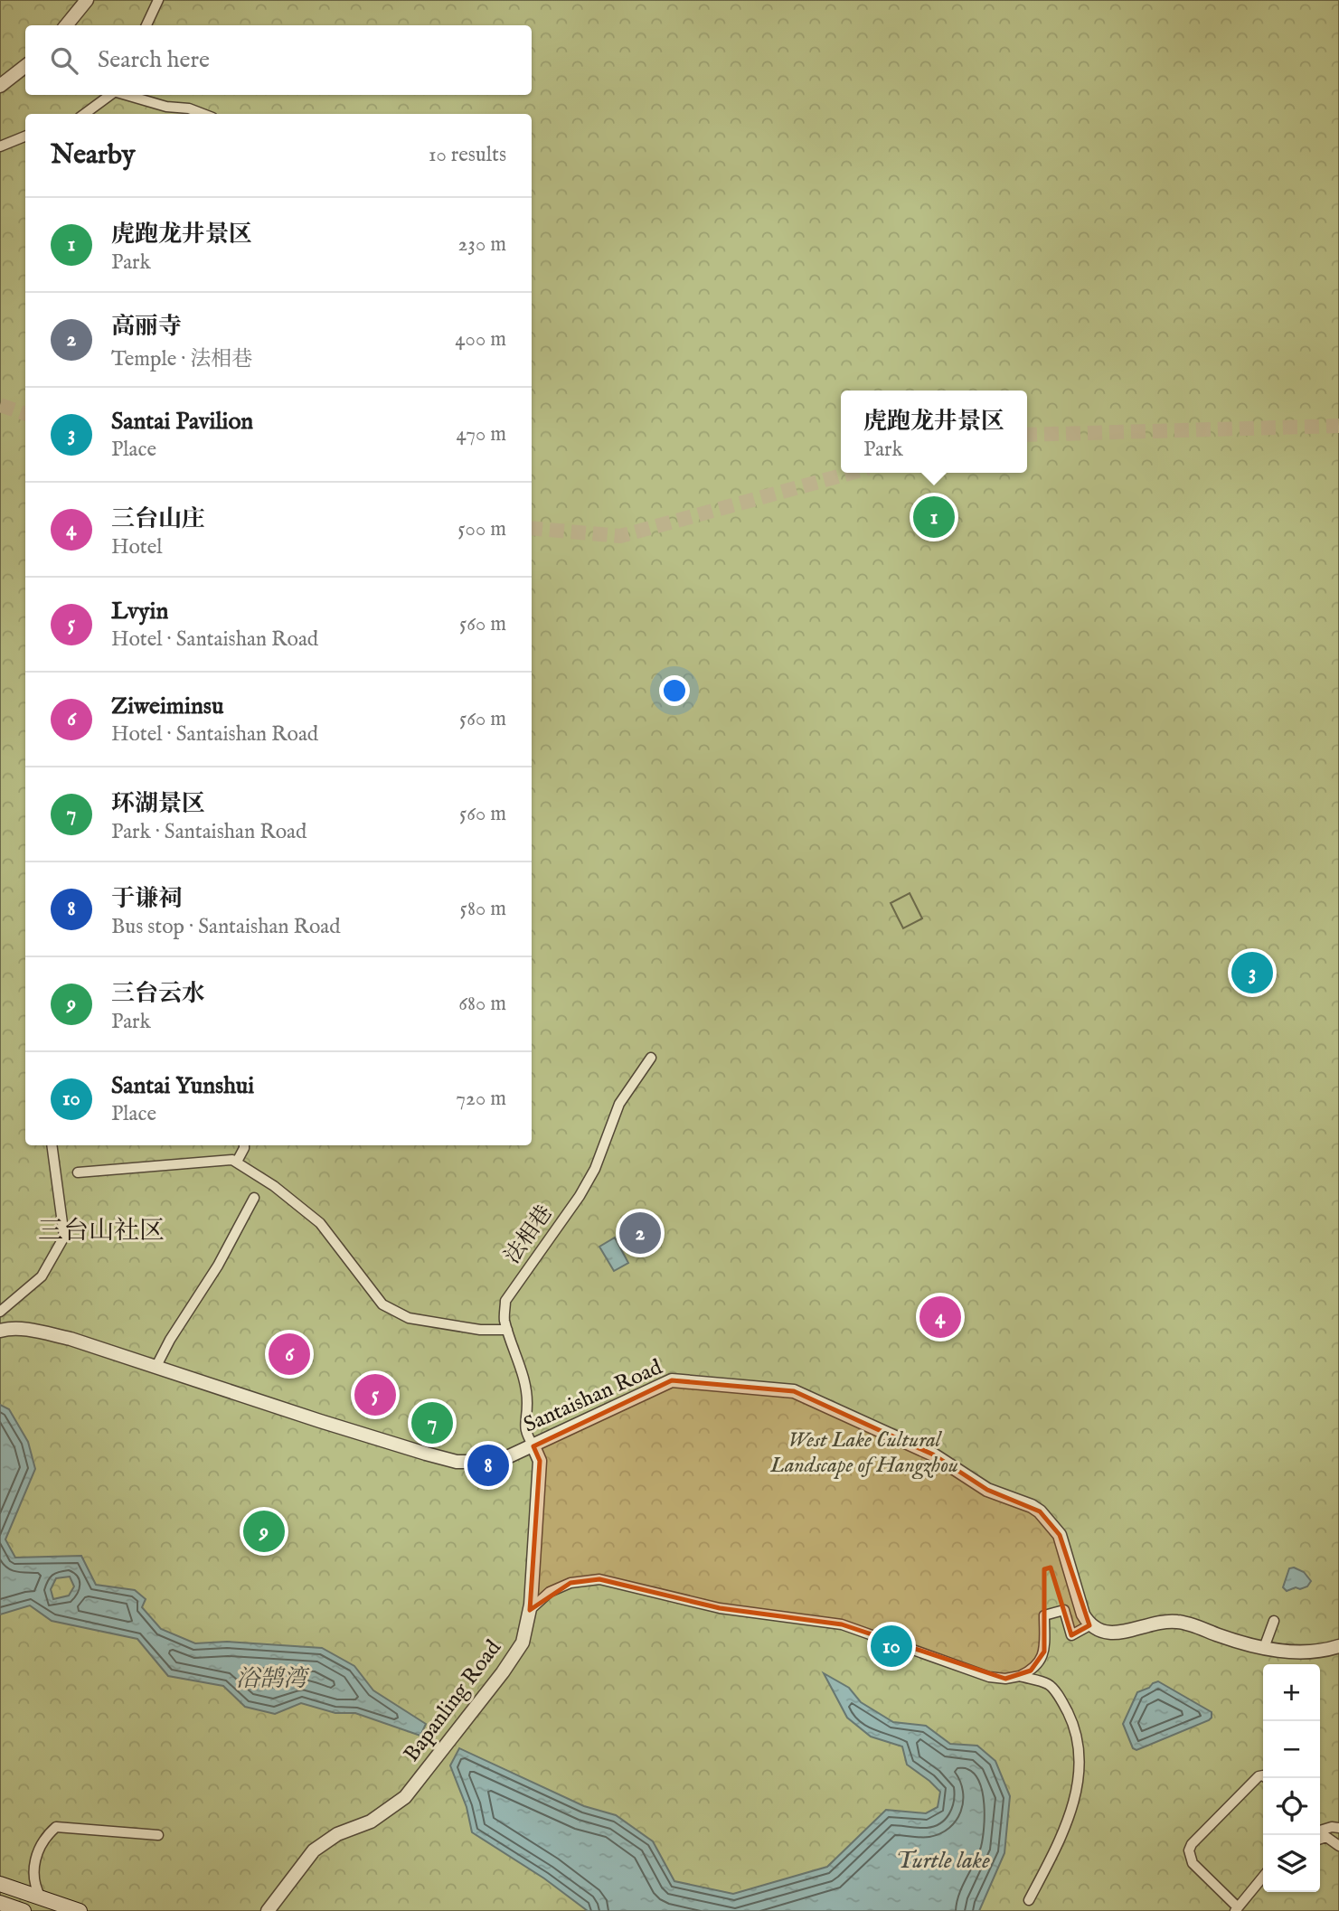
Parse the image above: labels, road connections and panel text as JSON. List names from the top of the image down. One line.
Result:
{"streets":{"street":["法相巷","Santaishan Road","Bapanling Road"]},"crossings":[["法相巷","Santaishan Road"],["法相巷","Bapanling Road"],["Santaishan Road","Bapanling Road"]],"districts":["三台山社区"],"water":["浴鹄湾","Turtle lake"],"parks":["West Lake Cultural Landscape of Hangzhou"],"page":{"search":"Search here","heading":["Nearby","10 results"],"list":[{"mark":"1","name":"虎跑龙井景区","note":"Park","value":"230 m"},{"mark":"2","name":"高丽寺","note":"Temple · 法相巷","value":"400 m"},{"mark":"3","name":"Santai Pavilion","note":"Place","value":"470 m"},{"mark":"4","name":"三台山庄","note":"Hotel","value":"500 m"},{"mark":"5","name":"Lvyin","note":"Hotel · Santaishan Road","value":"560 m"},{"mark":"6","name":"Ziweiminsu","note":"Hotel · Santaishan Road","value":"560 m"},{"mark":"7","name":"环湖景区","note":"Park · Santaishan Road","value":"560 m"},{"mark":"8","name":"于谦祠","note":"Bus stop · Santaishan Road","value":"580 m"},{"mark":"9","name":"三台云水","note":"Park","value":"680 m"},{"mark":"10","name":"Santai Yunshui","note":"Place","value":"720 m"}],"popup":["虎跑龙井景区","Park"],"pins":["1","3","2","4","6","5","7","8","9","10"],"map_buttons":["+","−"]}}
